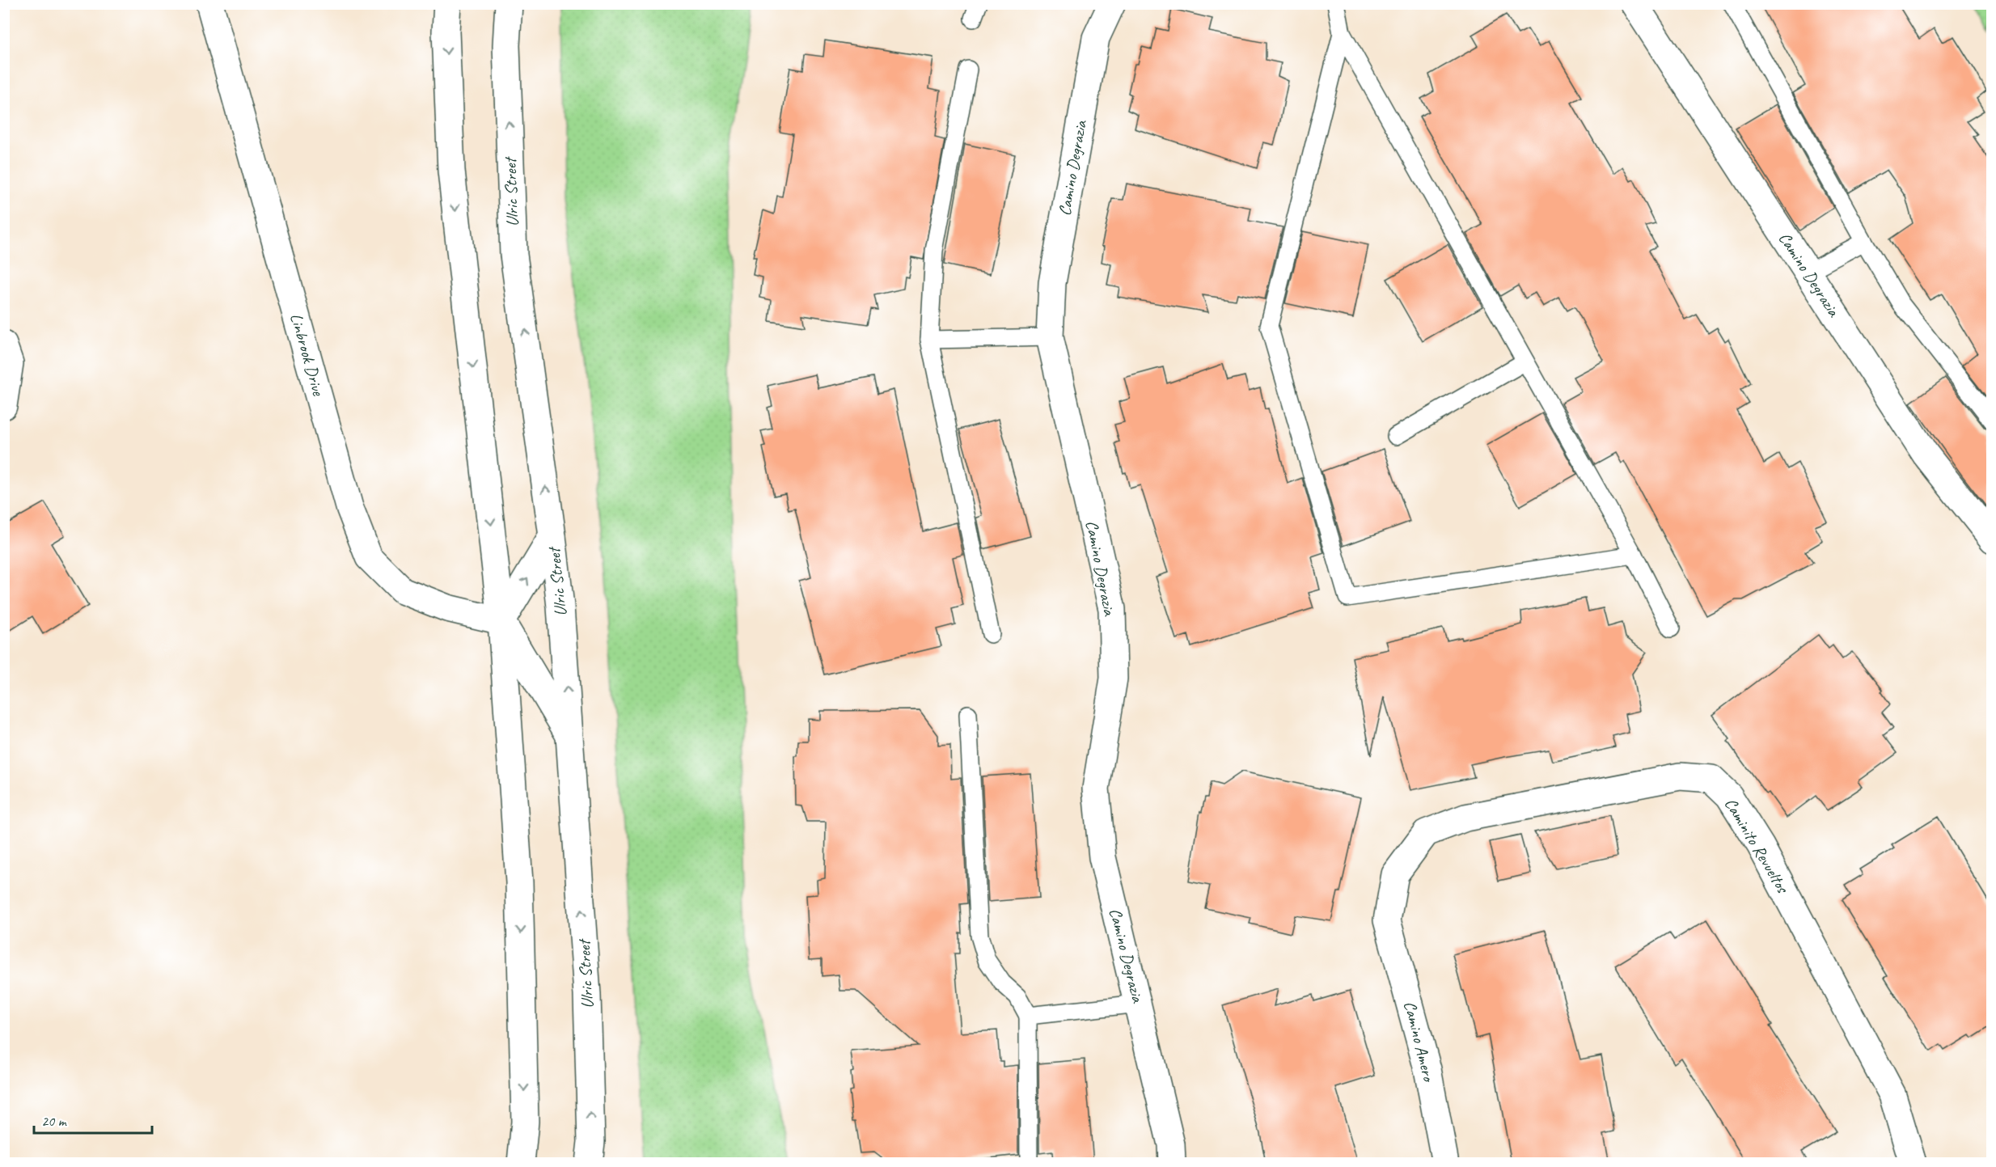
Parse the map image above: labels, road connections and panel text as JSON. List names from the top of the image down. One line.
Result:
{"streets":{"street":["Camino Degrazia","Ulric Street","Linbrook Drive","Caminito Revueltos","Camino Amero"]},"crossings":[["Caminito Revueltos","Camino Amero"]],"scale_bar":"20 m"}
